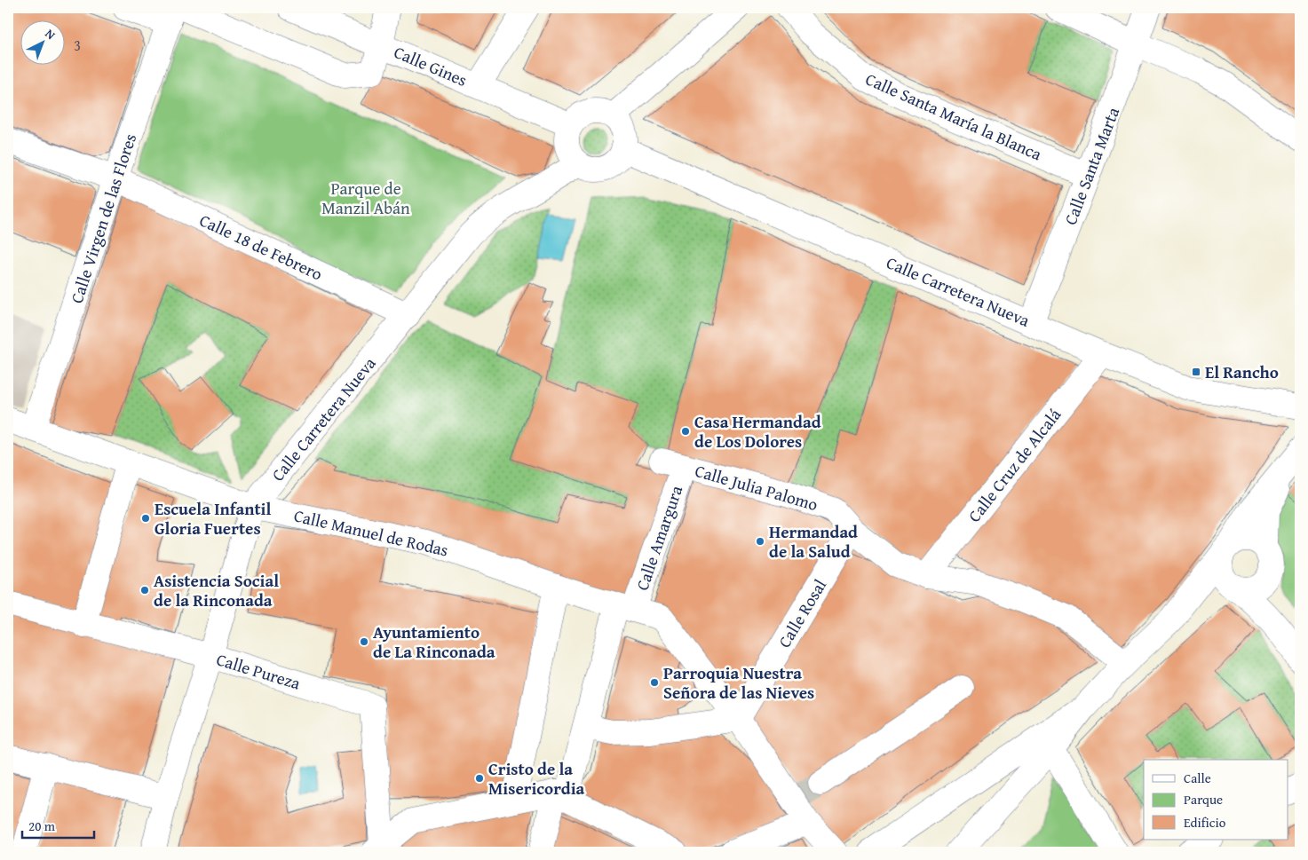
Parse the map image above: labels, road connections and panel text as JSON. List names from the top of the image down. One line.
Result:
{"streets":{"street":["Calle Gines","Calle Santa María la Blanca","Calle Santa Marta","Calle Virgen de las Flores","Calle 18 de Febrero","Calle Carretera Nueva","Calle Cruz de Alcalá","Calle Julia Palomo","Calle Manuel de Rodas","Calle Amargura","Calle Rosal","Calle Pureza"]},"crossings":[["Calle Gines","Calle Carretera Nueva"],["Calle Santa María la Blanca","Calle Santa Marta"],["Calle Santa Marta","Calle Carretera Nueva"],["Calle Virgen de las Flores","Calle 18 de Febrero"],["Calle Virgen de las Flores","Calle Manuel de Rodas"],["Calle 18 de Febrero","Calle Carretera Nueva"],["Calle Carretera Nueva","Calle Cruz de Alcalá"],["Calle Carretera Nueva","Calle Manuel de Rodas"],["Calle Carretera Nueva","Calle Pureza"],["Calle Cruz de Alcalá","Calle Julia Palomo"],["Calle Julia Palomo","Calle Amargura"],["Calle Julia Palomo","Calle Rosal"],["Calle Manuel de Rodas","Calle Amargura"],["Calle Manuel de Rodas","Calle Rosal"]],"parks":["Parque de Manzil Abán"],"places":{"transit":["El Rancho"],"other":["Casa Hermandad de Los Dolores","Escuela Infantil Gloria Fuertes","Hermandad de la Salud","Asistencia Social de la Rinconada","Ayuntamiento de La Rinconada","Parroquia Nuestra Señora de las Nieves","Cristo de la Misericordia"]},"house_numbers":["3"],"legend":["Calle","Parque","Edificio"],"scale_bar":"20 m","north":"top right"}
